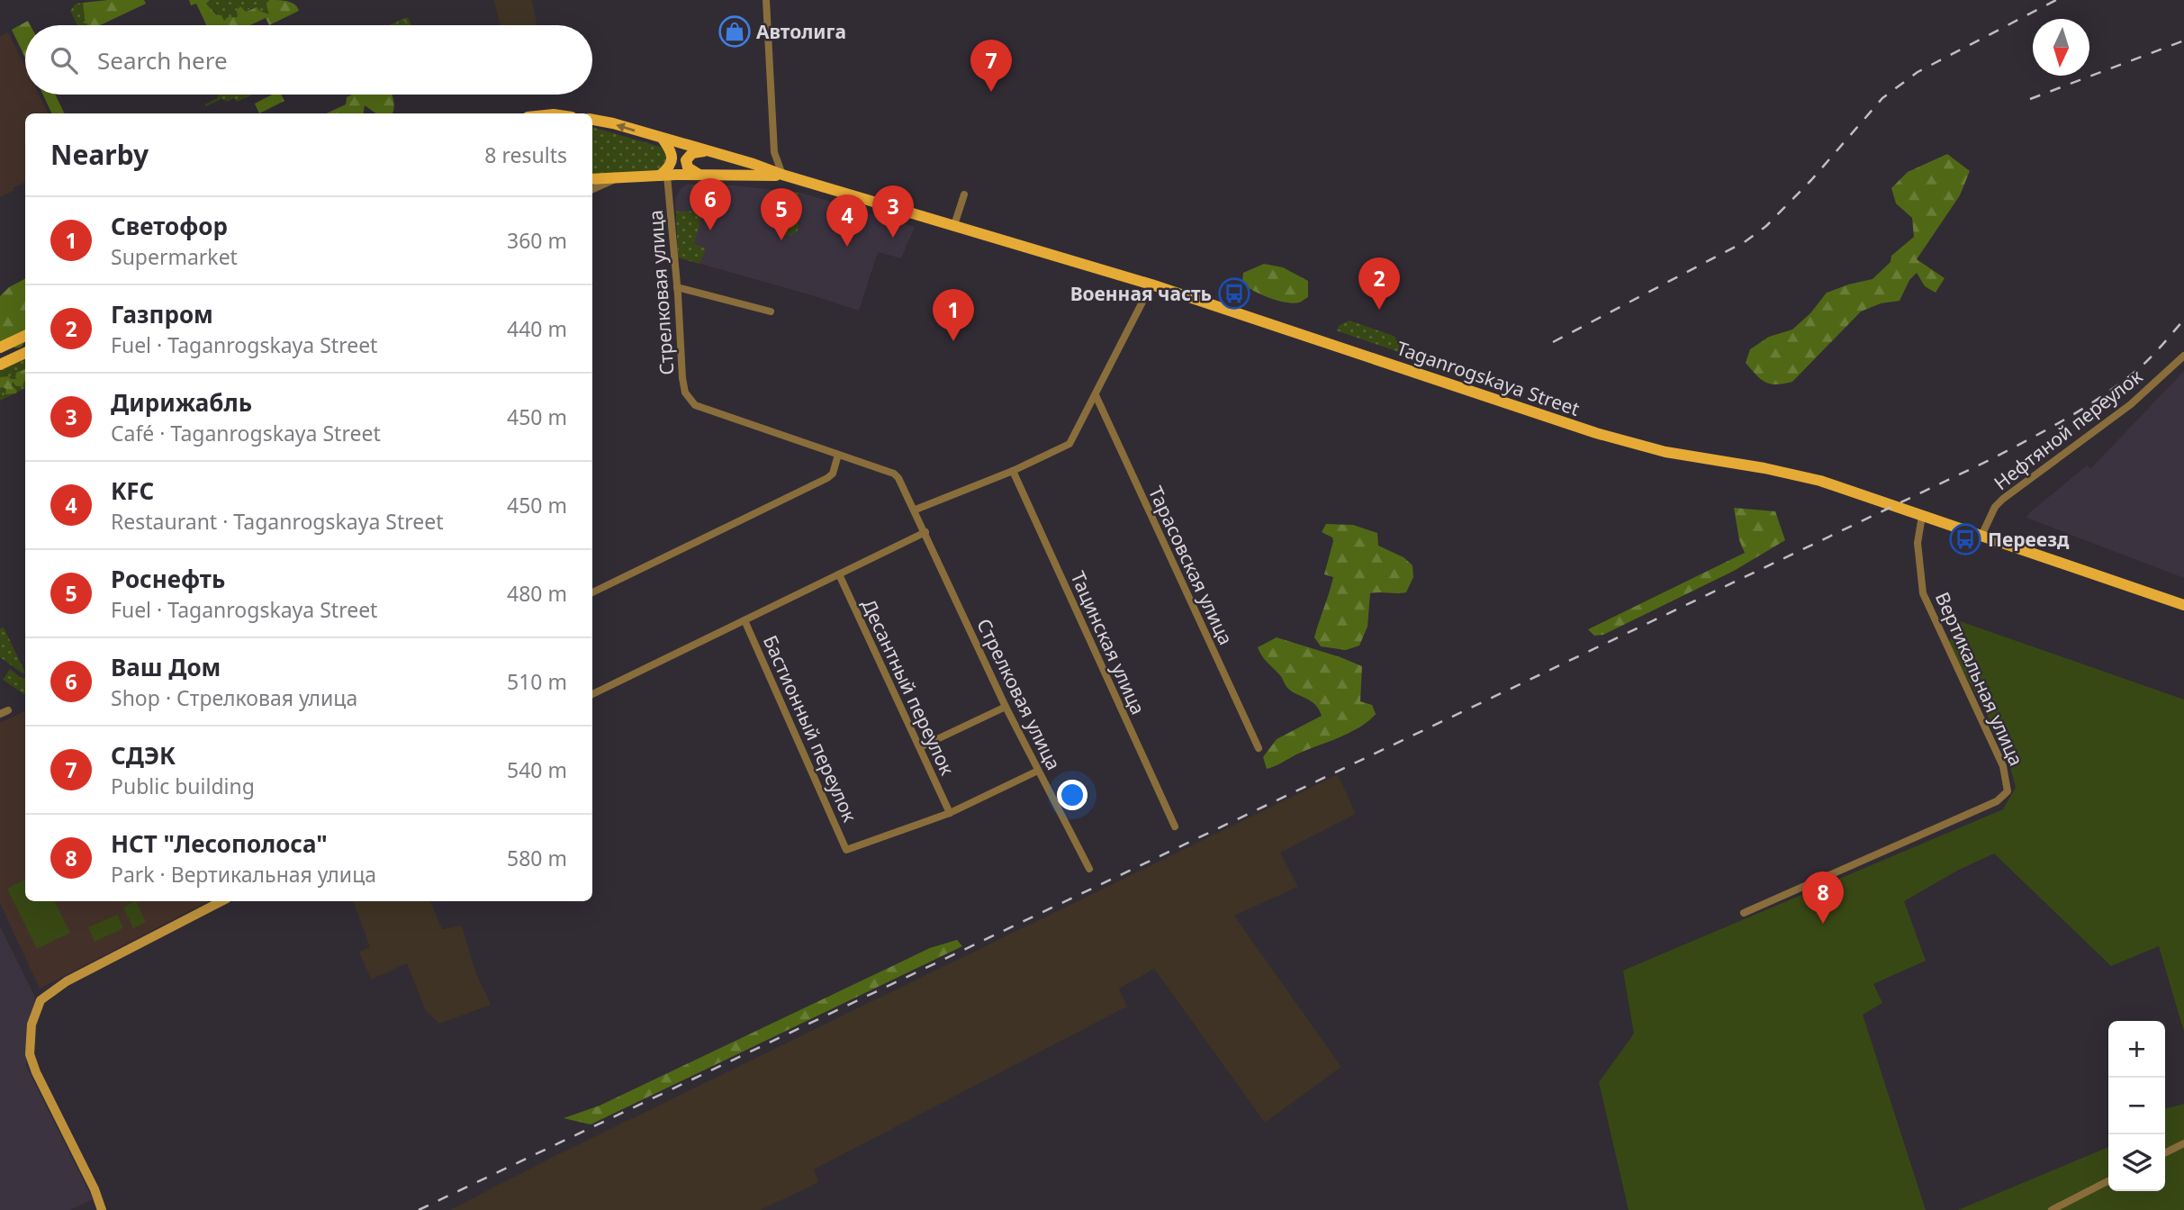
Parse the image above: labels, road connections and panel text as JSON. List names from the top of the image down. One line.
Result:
{"streets":{"main road":["Taganrogskaya Street"],"street":["Стрелковая улица","Нефтяной переулок","Тарасовская улица","Тацинская улица","Вертикальная улица","Десантный переулок","Бастионный переулок"]},"crossings":[["Taganrogskaya Street","Нефтяной переулок"],["Taganrogskaya Street","Вертикальная улица"],["Десантный переулок","Бастионный переулок"]],"places":{"shop":["Автолига"],"bus stop":["Военная часть","Переезд"]},"north":"bottom","page":{"search":"Search here","pins":["7","6","3","5","4","2","1","8"],"heading":["Nearby","8 results"],"list":[{"mark":"1","name":"Светофор","note":"Supermarket","value":"360 m"},{"mark":"2","name":"Газпром","note":"Fuel · Taganrogskaya Street","value":"440 m"},{"mark":"3","name":"Дирижабль","note":"Café · Taganrogskaya Street","value":"450 m"},{"mark":"4","name":"KFC","note":"Restaurant · Taganrogskaya Street","value":"450 m"},{"mark":"5","name":"Роснефть","note":"Fuel · Taganrogskaya Street","value":"480 m"},{"mark":"6","name":"Ваш Дом","note":"Shop · Стрелковая улица","value":"510 m"},{"mark":"7","name":"СДЭК","note":"Public building","value":"540 m"},{"mark":"8","name":"НСТ \"Лесополоса\"","note":"Park · Вертикальная улица","value":"580 m"}],"map_buttons":["+","−"]}}
